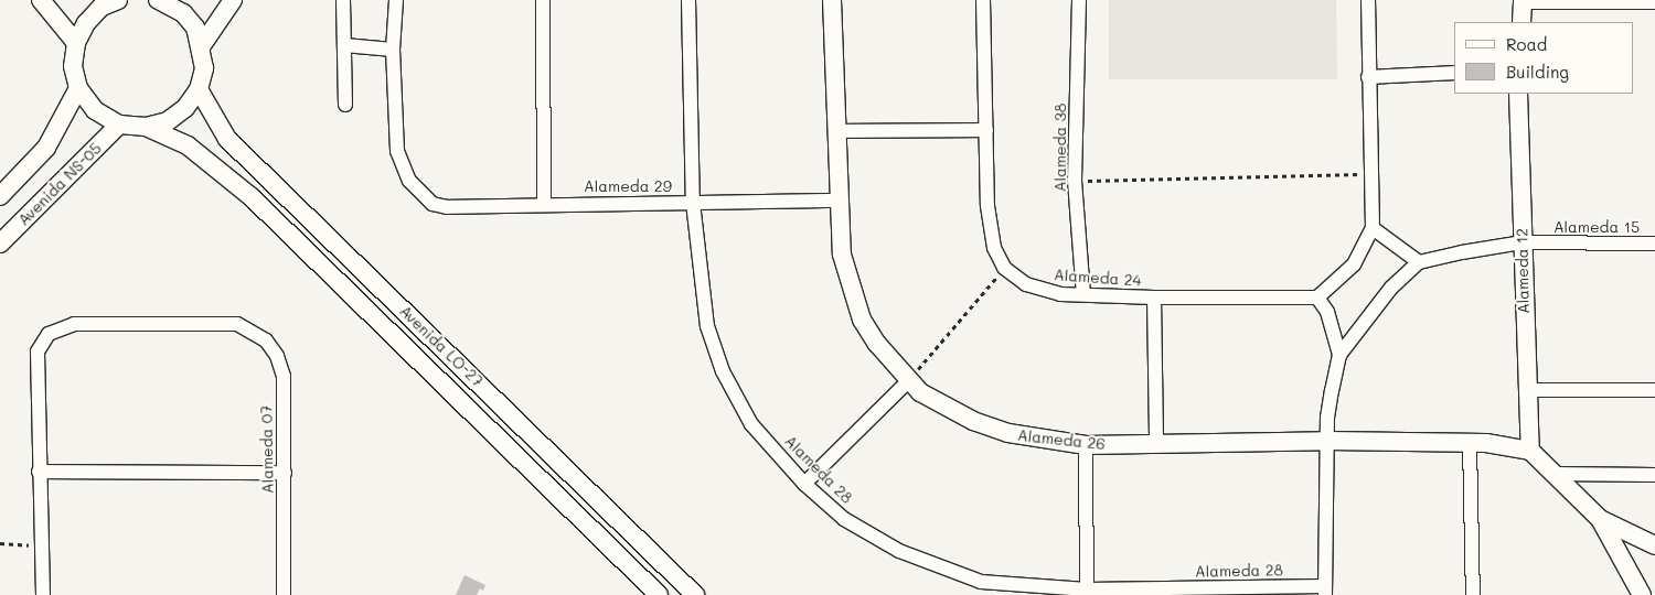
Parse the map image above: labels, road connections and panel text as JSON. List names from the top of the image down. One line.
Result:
{"streets":{"street":["Alameda 38","Avenida NS-05","Alameda 29","Alameda 15","Alameda 12","Alameda 24","Avenida LO-27","Alameda 26","Alameda 07","Alameda 28"]},"crossings":[["Alameda 38","Alameda 24"],["Alameda 29","Alameda 26"],["Alameda 29","Alameda 28"],["Alameda 15","Alameda 12"],["Alameda 12","Alameda 26"]],"legend":["Road","Building"]}
